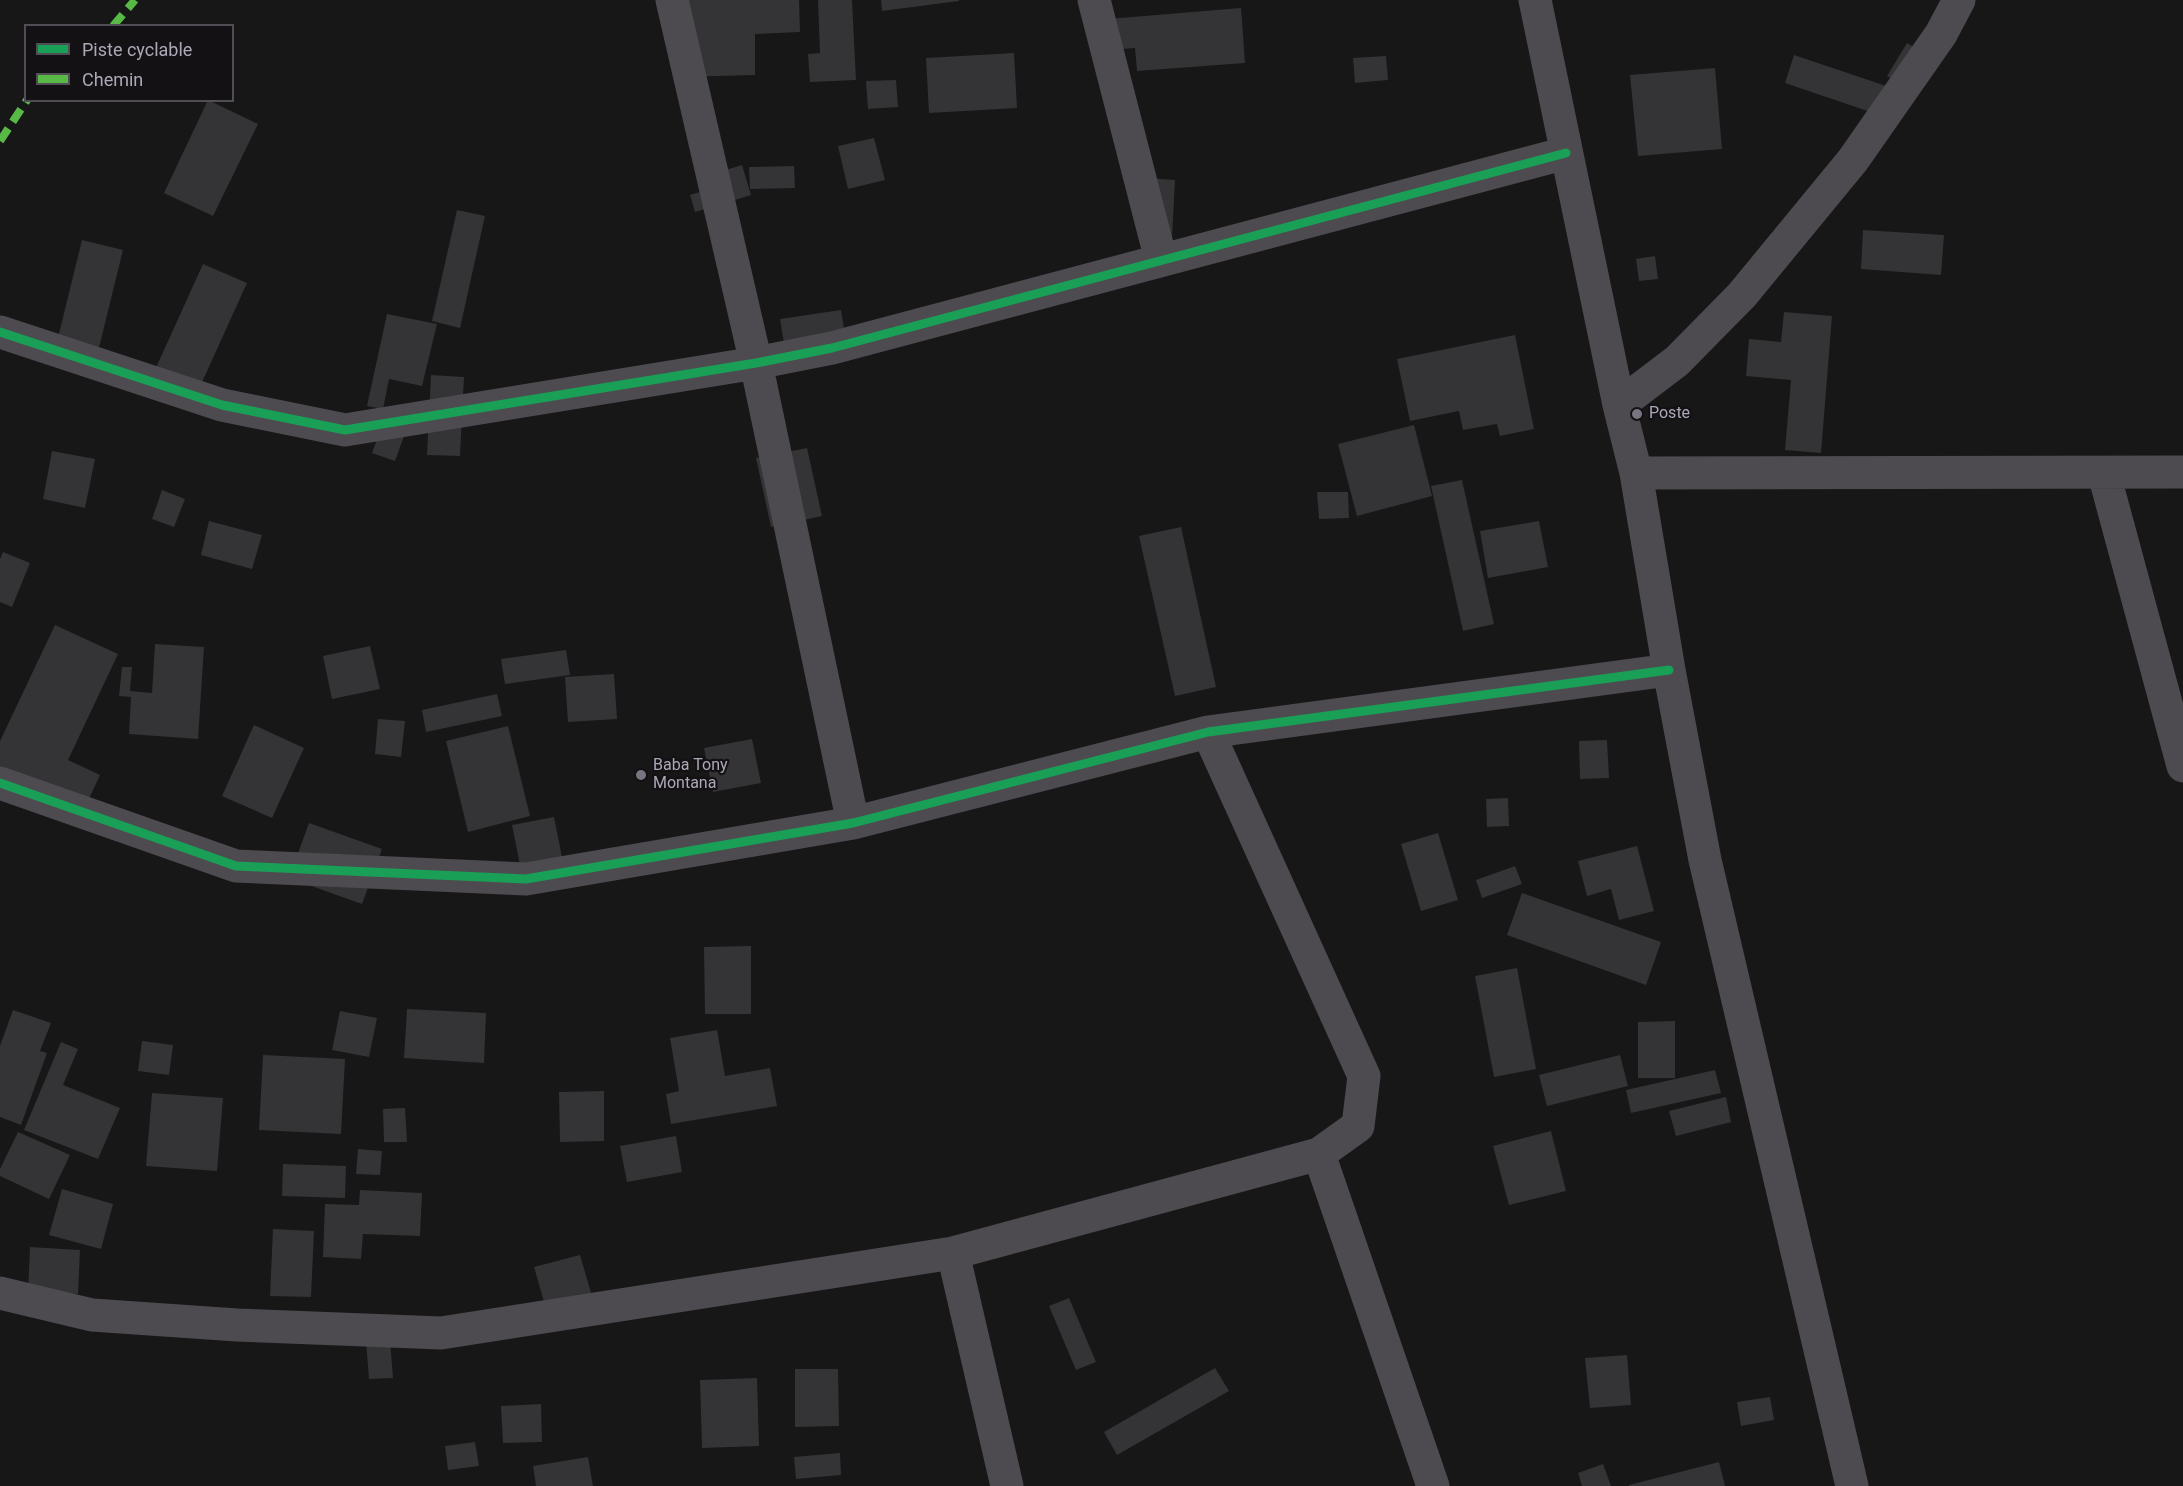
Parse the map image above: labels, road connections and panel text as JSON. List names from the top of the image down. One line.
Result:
{"places":["Poste","Baba Tony Montana"],"legend":["Piste cyclable","Chemin"]}
